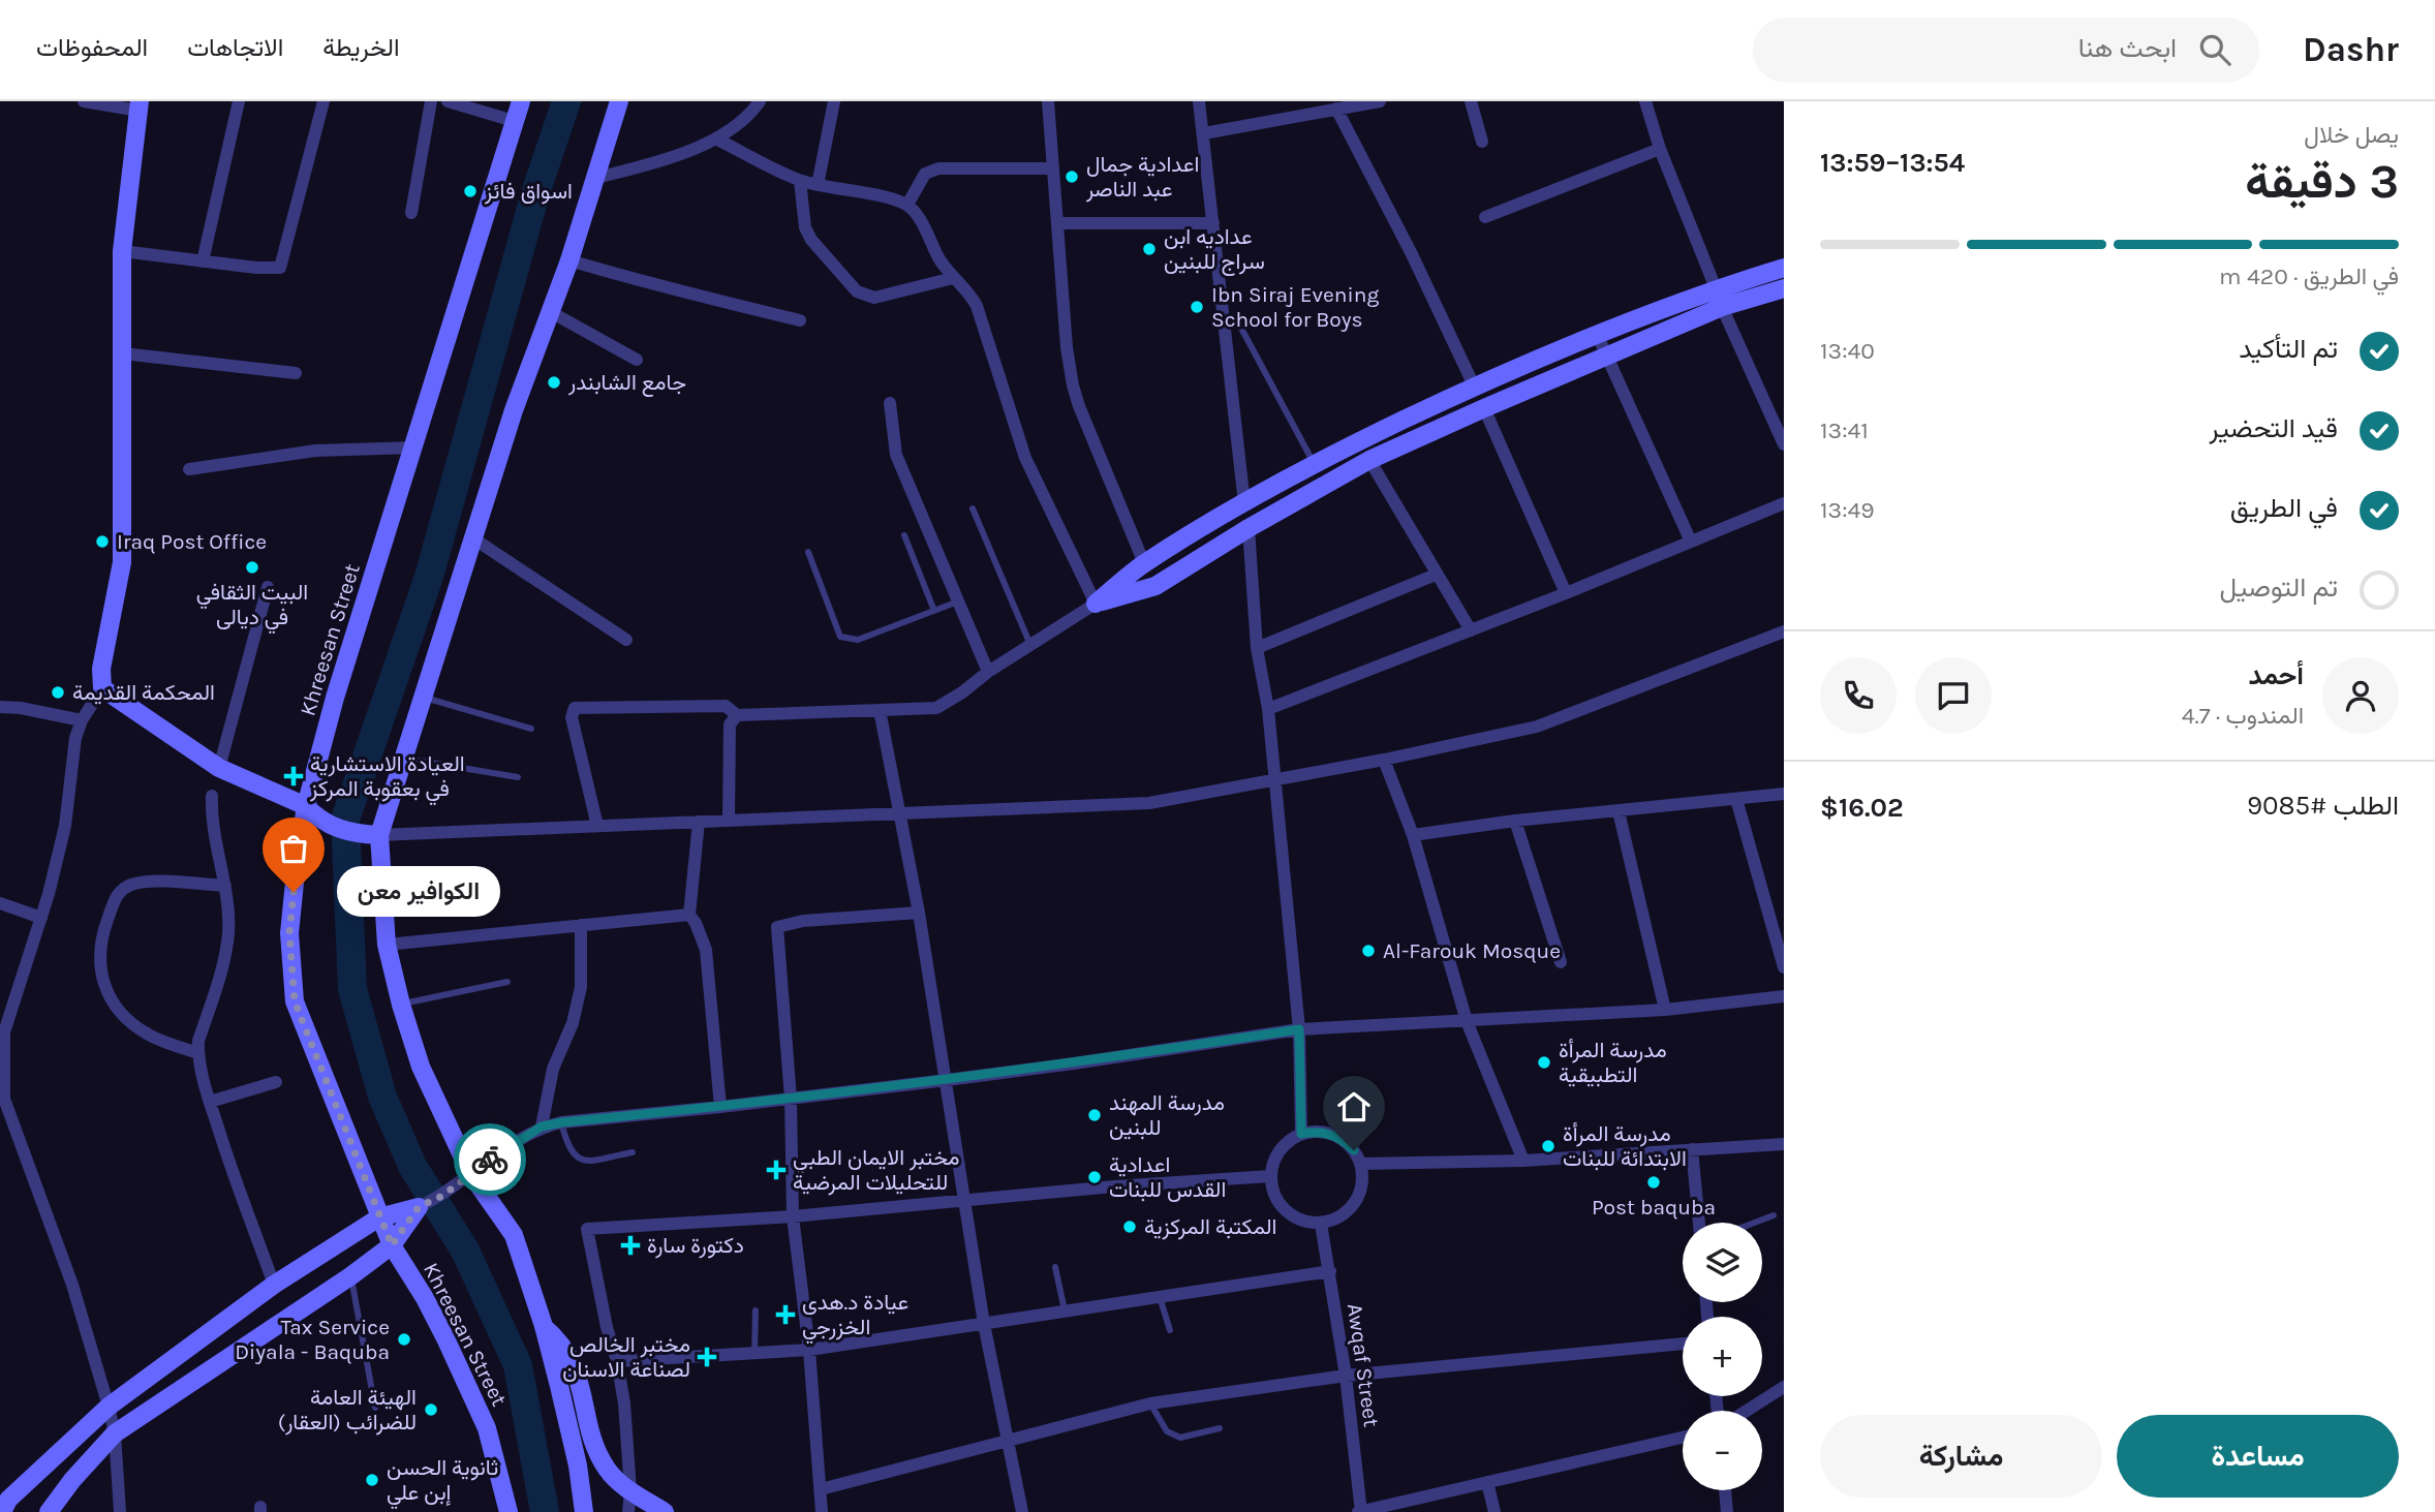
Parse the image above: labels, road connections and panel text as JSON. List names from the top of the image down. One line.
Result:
{"streets":{"street":["Khreesan Street","Awqaf Street"]},"places":{"other":["اعدادية جمال عبد الناصر","اسواق فائز","عداديه ابن سراج للبنين","Ibn Siraj Evening School for Boys","جامع الشابندر","Iraq Post Office","البيت الثقافي في ديالى","المحكمة القديمة","الكوافير معن","Al-Farouk Mosque","مدرسة المرأة التطبيقية","مدرسة المهند للبنين","مدرسة المرأة الابتدائة للبنات","اعدادية القدس للبنات","Post baquba","المكتبة المركزية","Tax Service Diyala - Baquba","الهيئة العامة للضرائب (العقار)","ثانوية الحسن إبن علي"],"health":["العيادة الاستشارية في بعقوبة المركز","مختبر الايمان الطبي للتحليلات المرضية","دكتورة سارة","عيادة د.هدى الخزرجي","مختبر الخالص لصناعة الاسنان"]},"page":{"header":"Dashr","search":"ابحث هنا","nav":["الخريطة","الاتجاهات","المحفوظات"],"heading":["3 دقيقة","يصل خلال","13:54–13:59"],"panel":["أحمد","المندوب · 4.7","الطلب #9085","$16.02"],"bar":"في الطريق · 420 m","list":[["تم التأكيد","13:40"],["قيد التحضير","13:41"],["في الطريق","13:49"],"تم التوصيل"],"bubble":"الكوافير معن","map_buttons":["+","−"],"buttons":["مساعدة","مشاركة"]}}
